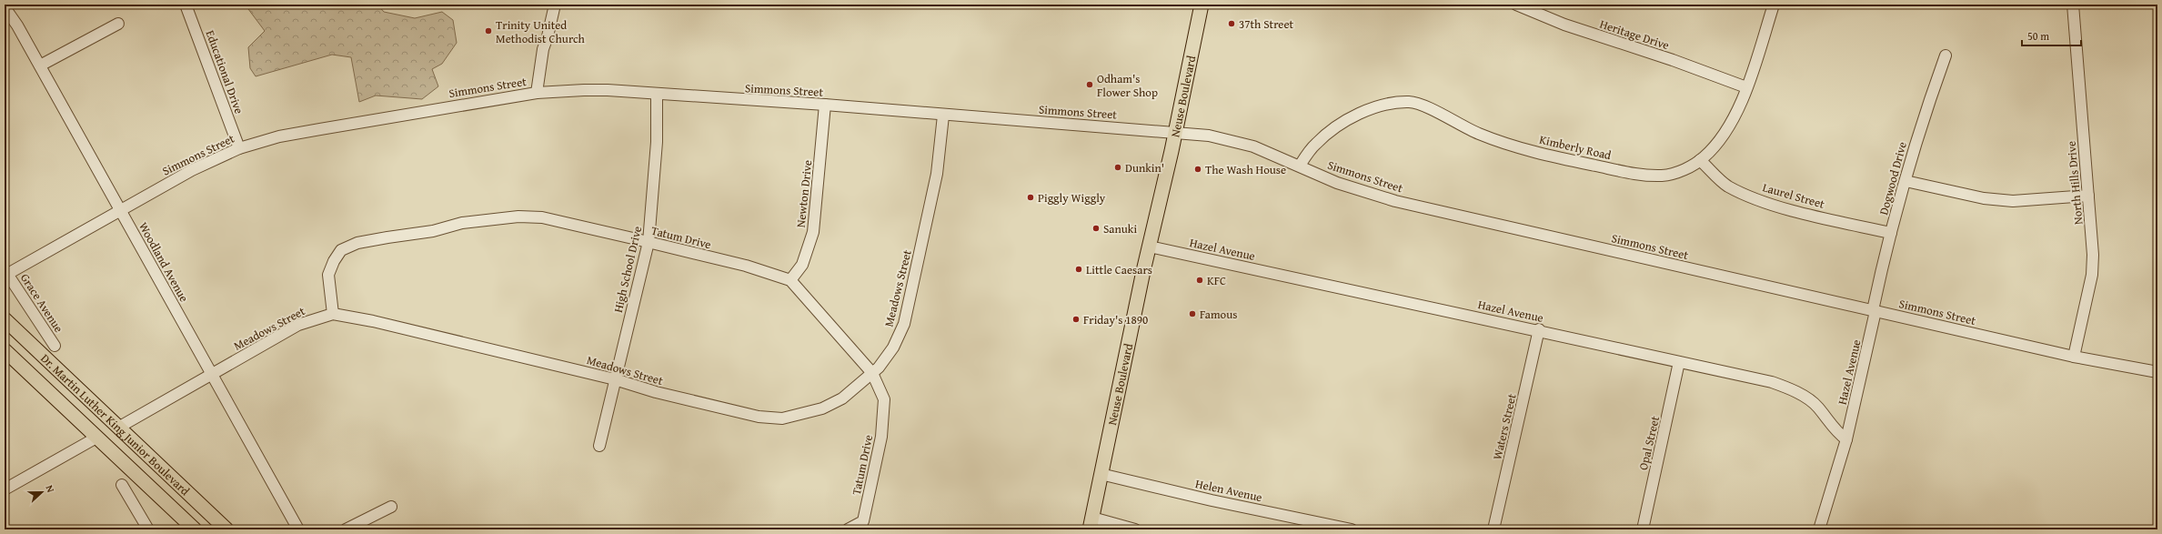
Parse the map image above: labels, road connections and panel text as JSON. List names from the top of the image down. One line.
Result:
{"streets":{"main road":["Neuse Boulevard","Dr. Martin Luther King Junior Boulevard"],"street":["Heritage Drive","Educational Drive","Simmons Street","Kimberly Road","Dogwood Drive","North Hills Drive","Newton Drive","Laurel Street","Tatum Drive","Hazel Avenue","Woodland Avenue","High School Drive","Meadows Street","Grace Avenue","Waters Street","Opal Street","Helen Avenue"]},"crossings":[["Heritage Drive","Kimberly Road"],["Educational Drive","Simmons Street"],["Simmons Street","Neuse Boulevard"],["Simmons Street","Kimberly Road"],["Simmons Street","Dogwood Drive"],["Simmons Street","North Hills Drive"],["Simmons Street","Newton Drive"],["Simmons Street","Hazel Avenue"],["Simmons Street","Woodland Avenue"],["Simmons Street","High School Drive"],["Simmons Street","Meadows Street"],["Simmons Street","Grace Avenue"],["Neuse Boulevard","Hazel Avenue"],["Neuse Boulevard","Helen Avenue"],["Kimberly Road","Laurel Street"],["Dogwood Drive","Laurel Street"],["Dogwood Drive","Hazel Avenue"],["Newton Drive","Tatum Drive"],["Tatum Drive","High School Drive"],["Tatum Drive","Meadows Street"],["Hazel Avenue","Waters Street"],["Hazel Avenue","Opal Street"],["Woodland Avenue","Meadows Street"],["High School Drive","Meadows Street"],["Meadows Street","Dr. Martin Luther King Junior Boulevard"]],"places":["37th Street","Trinity United Methodist Church","Odham's Flower Shop","Dunkin'","The Wash House","Piggly Wiggly","Sanuki","Little Caesars","KFC","Famous","Friday's 1890"],"scale_bar":"50 m","north":"right"}
